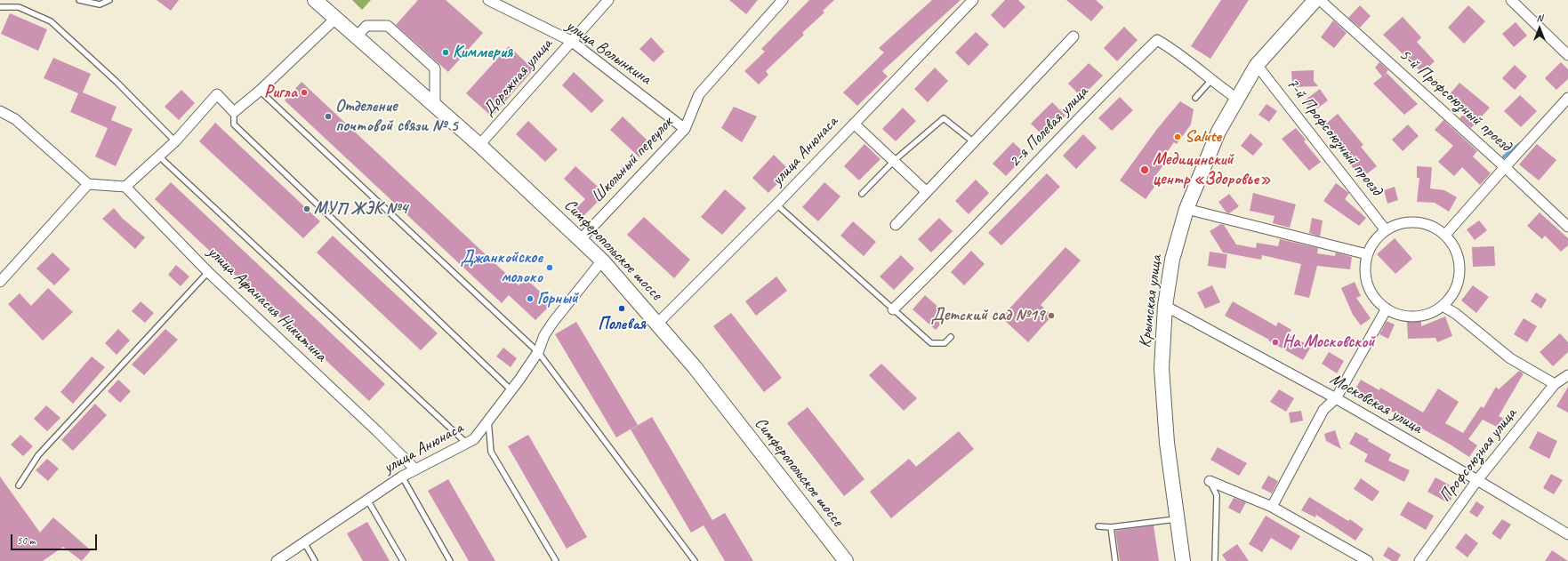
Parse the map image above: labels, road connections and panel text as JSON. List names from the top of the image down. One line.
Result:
{"streets":{"main road":["Симферопольское шоссе","Крымская улица"],"street":["улица Волынкина","Дорожная улица","5-й Профсоюзный проезд","2-я Полевая улица","7-й Профсоюзный проезд","улица Анюнаса","Школьный переулок","улица Афанасия Никитина","Московская улица","Профсоюзная улица"]},"crossings":[["улица Волынкина","Дорожная улица"],["улица Волынкина","Школьный переулок"],["Дорожная улица","Симферопольское шоссе"],["2-я Полевая улица","Крымская улица"],["7-й Профсоюзный проезд","Крымская улица"],["улица Анюнаса","Симферопольское шоссе"],["улица Анюнаса","улица Афанасия Никитина"],["Школьный переулок","Симферопольское шоссе"],["Крымская улица","Московская улица"],["Московская улица","Профсоюзная улица"]],"places":["Киммерия","Ригла","Отделение почтовой связи № 5","Salute","Медицинский центр «Здоровье»","МУП ЖЭК №4","Джанкойское молоко","Горный","Полевая","Детский сад №19","На Московской"],"scale_bar":"50 m","north":"top"}
